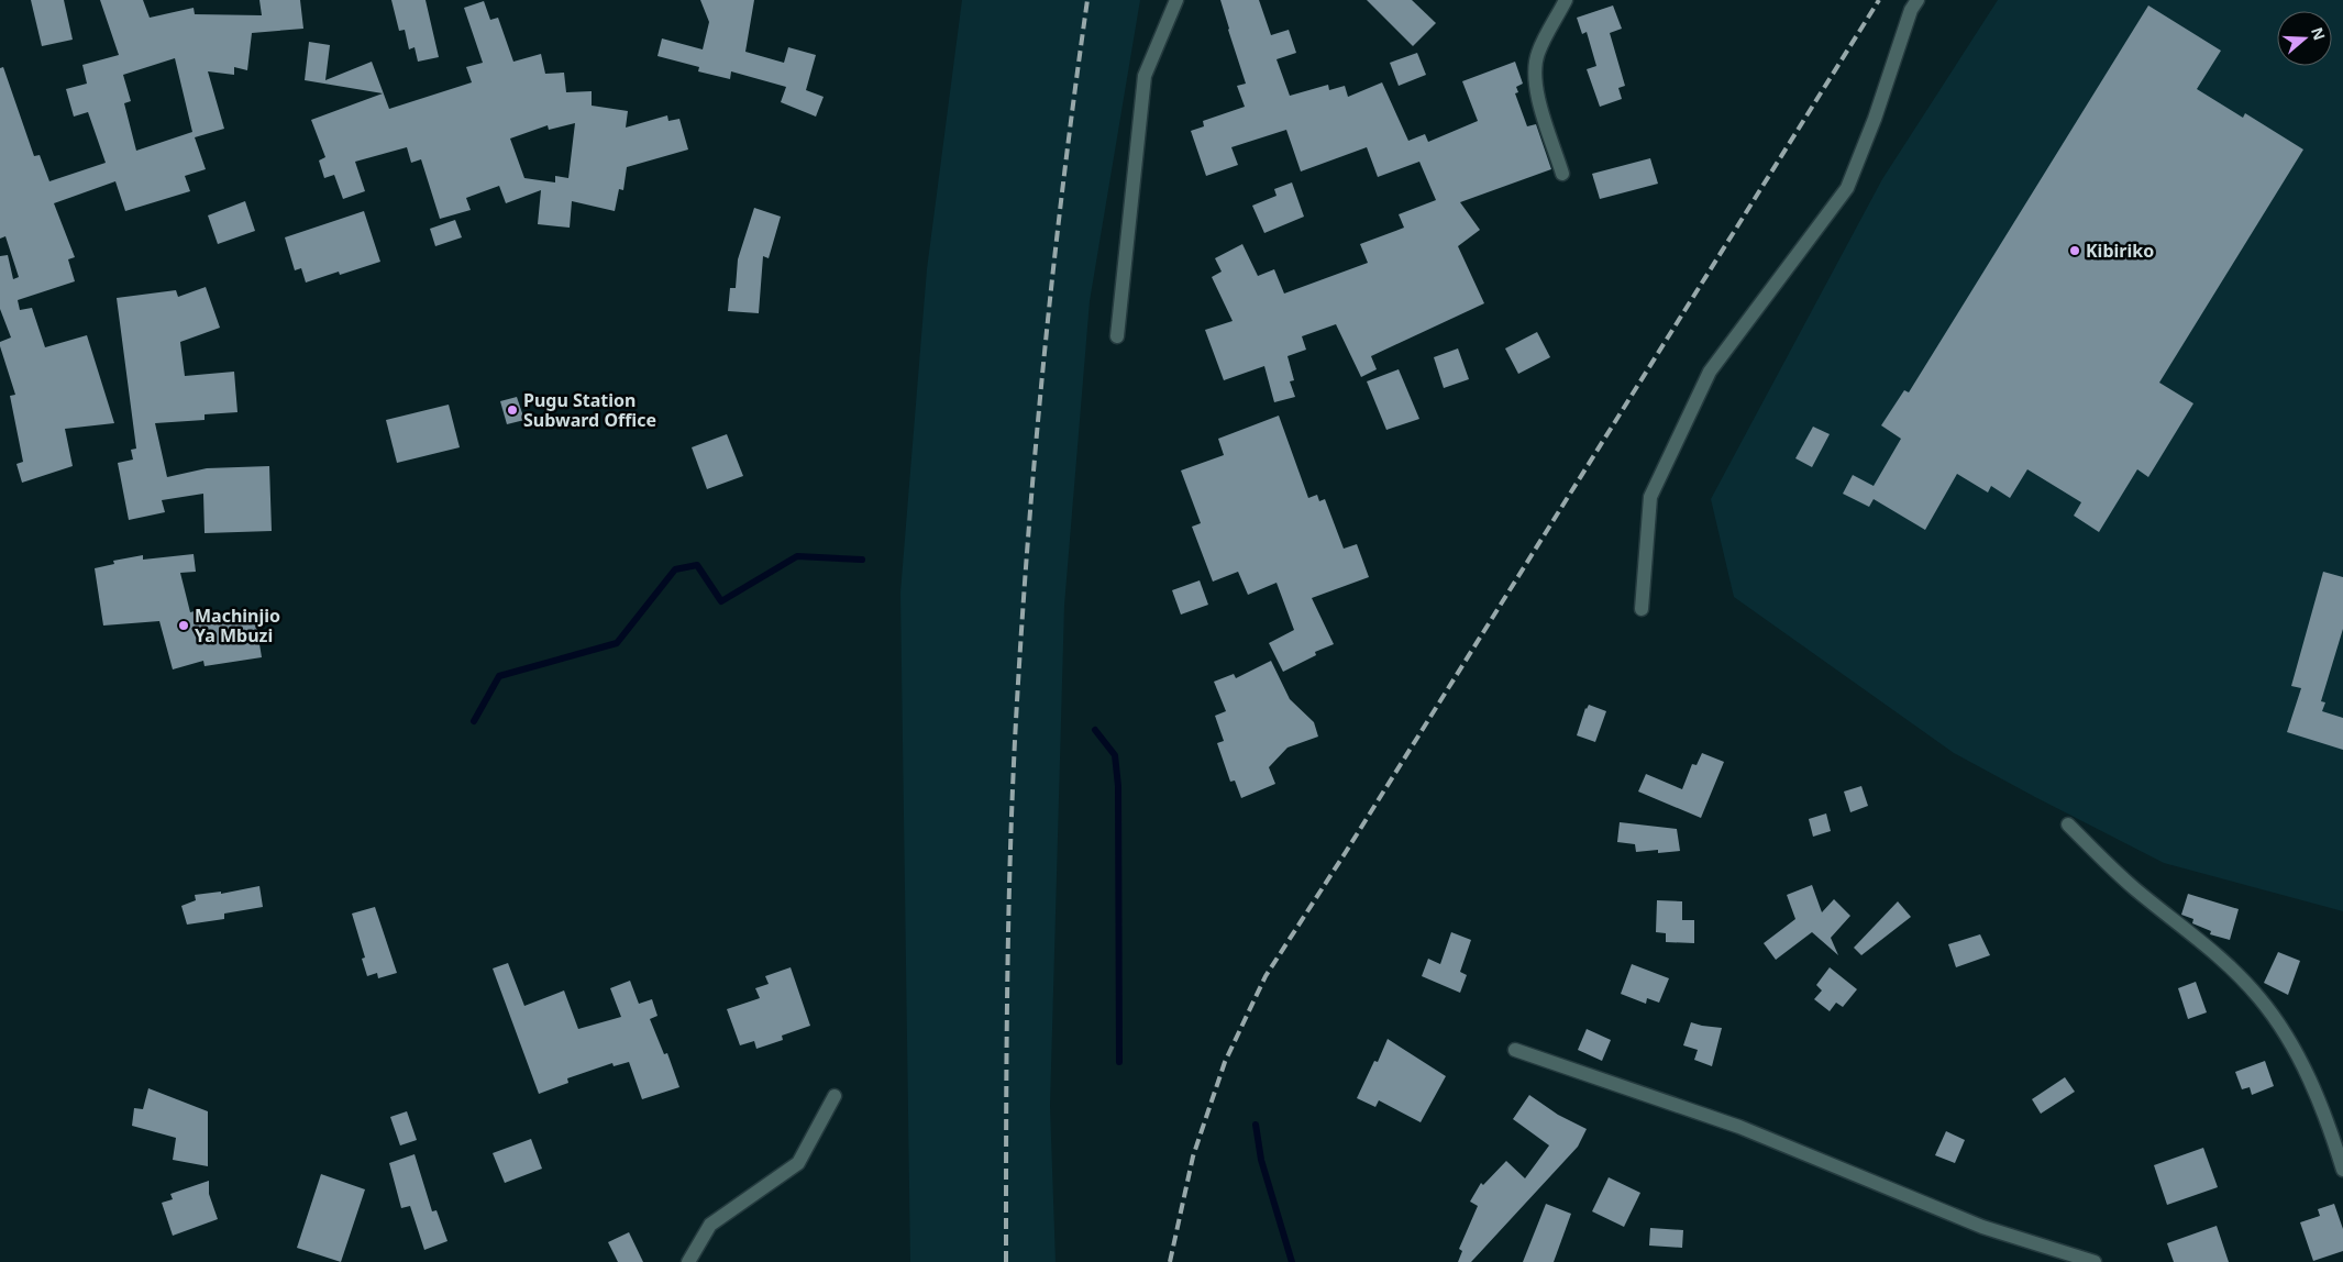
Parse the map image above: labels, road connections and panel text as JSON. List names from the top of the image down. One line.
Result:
{"places":["Kibiriko","Pugu Station Subward Office","Machinjio Ya Mbuzi"],"north":"right"}
